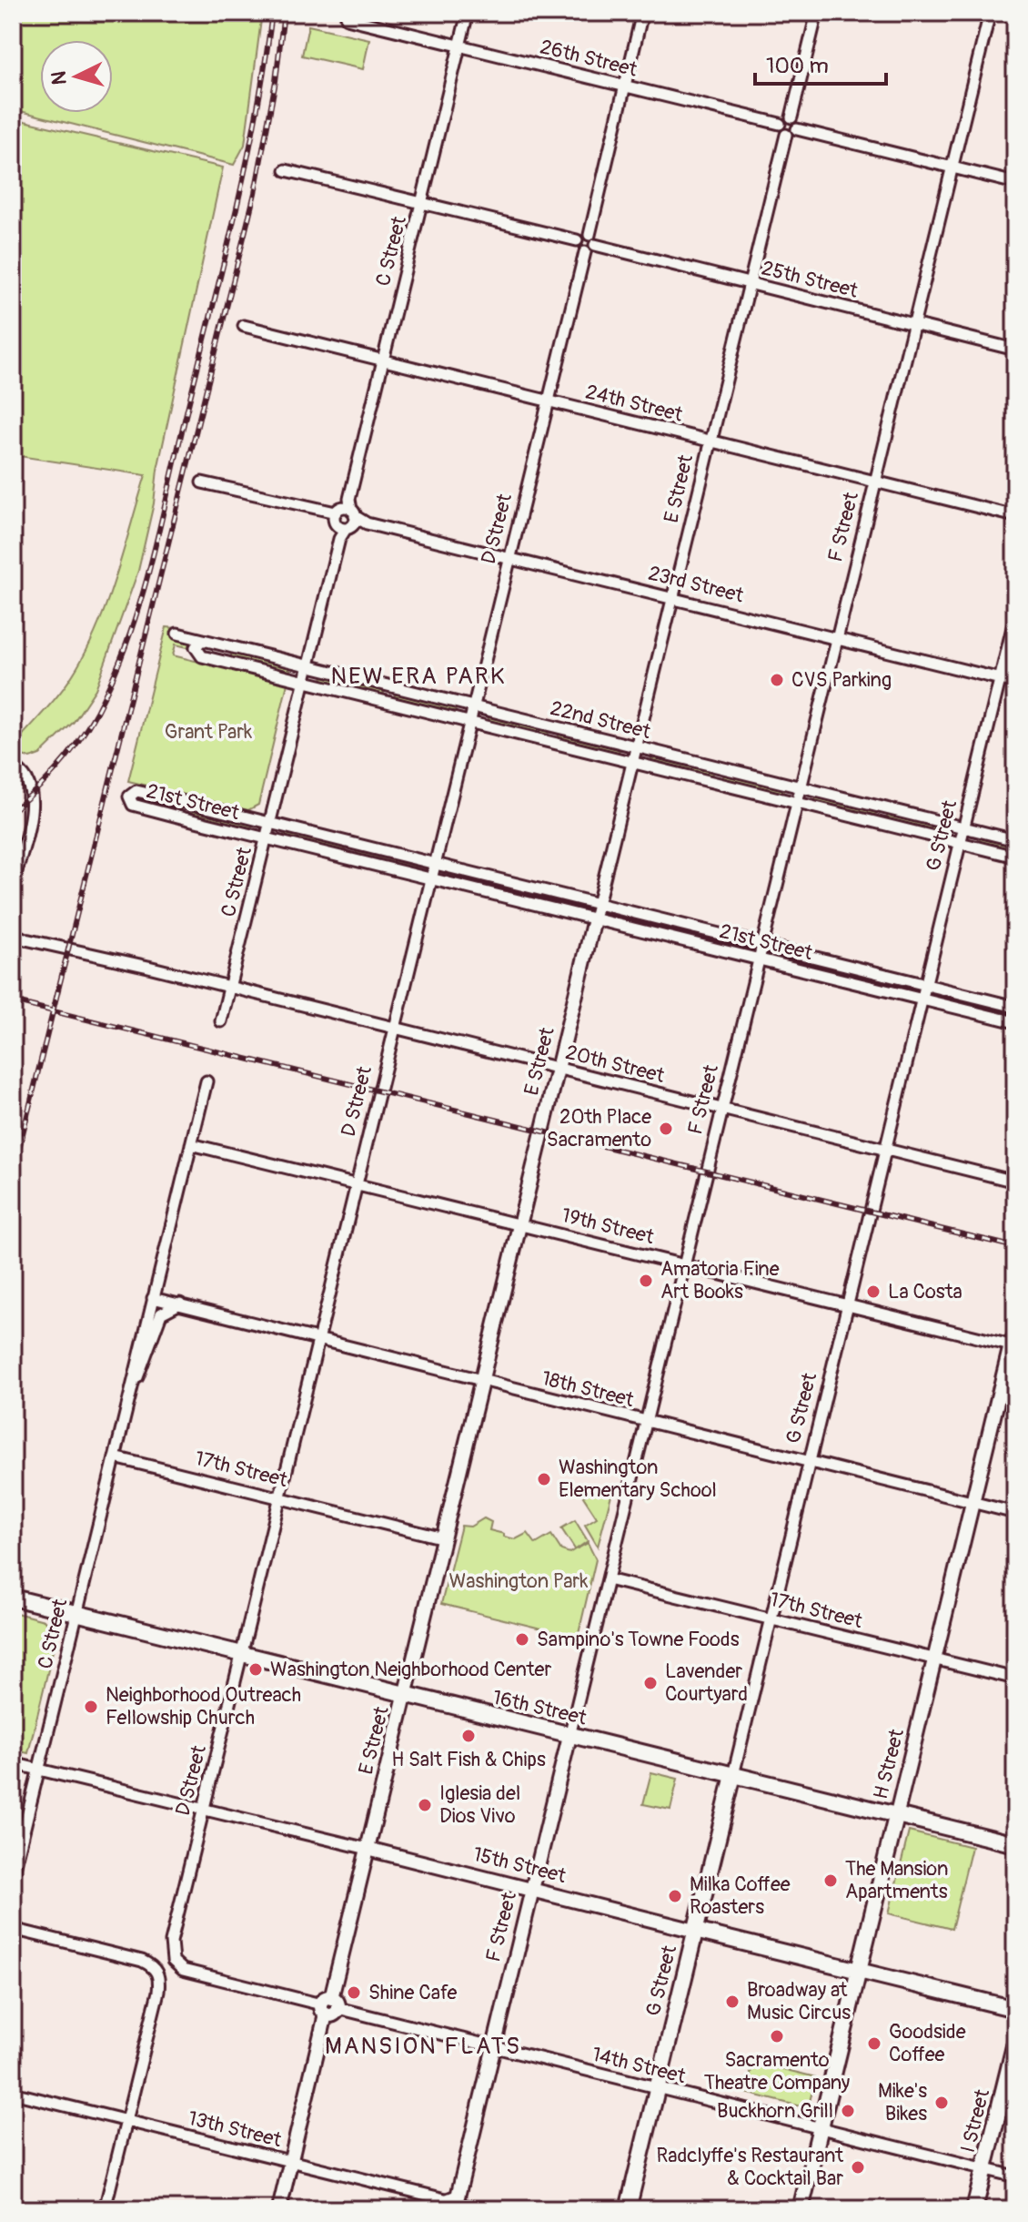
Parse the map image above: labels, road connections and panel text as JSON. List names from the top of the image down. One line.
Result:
{"streets":{"main road":["G Street","16th Street","H Street","15th Street","I Street"],"street":["26th Street","C Street","25th Street","24th Street","E Street","F Street","D Street","23rd Street","22nd Street","21st Street","20th Street","19th Street","18th Street","17th Street","14th Street","13th Street"]},"crossings":[["26th Street","C Street"],["26th Street","E Street"],["C Street","24th Street"],["C Street","23rd Street"],["C Street","22nd Street"],["C Street","21st Street"],["C Street","20th Street"],["C Street","19th Street"],["C Street","18th Street"],["C Street","17th Street"],["C Street","16th Street"],["C Street","15th Street"],["25th Street","E Street"],["25th Street","F Street"],["24th Street","E Street"],["24th Street","F Street"],["24th Street","D Street"],["E Street","23rd Street"],["E Street","22nd Street"],["E Street","21st Street"],["E Street","20th Street"],["E Street","19th Street"],["E Street","18th Street"],["E Street","17th Street"],["E Street","16th Street"],["E Street","15th Street"],["E Street","14th Street"],["E Street","13th Street"],["F Street","23rd Street"],["F Street","22nd Street"],["F Street","21st Street"],["F Street","20th Street"],["F Street","19th Street"],["F Street","18th Street"],["F Street","17th Street"],["F Street","16th Street"],["F Street","15th Street"],["F Street","14th Street"],["F Street","13th Street"],["D Street","23rd Street"],["D Street","22nd Street"],["D Street","21st Street"],["D Street","20th Street"],["D Street","19th Street"],["D Street","18th Street"],["D Street","17th Street"],["D Street","16th Street"],["D Street","15th Street"],["D Street","14th Street"],["23rd Street","G Street"],["22nd Street","G Street"],["21st Street","G Street"],["G Street","20th Street"],["G Street","19th Street"],["G Street","18th Street"],["G Street","17th Street"],["G Street","16th Street"],["G Street","15th Street"],["G Street","14th Street"],["19th Street","H Street"],["18th Street","H Street"],["17th Street","H Street"],["16th Street","H Street"],["H Street","15th Street"],["H Street","14th Street"],["14th Street","I Street"]],"districts":["NEW ERA PARK","MANSION FLATS"],"parks":["Grant Park","Washington Park"],"places":["CVS Parking","20th Place Sacramento","Amatoria Fine Art Books","La Costa","Washington Elementary School","Sampino's Towne Foods","Washington Neighborhood Center","Lavender Courtyard","Neighborhood Outreach Fellowship Church","H Salt Fish & Chips","Iglesia del Dios Vivo","The Mansion Apartments","Milka Coffee Roasters","Shine Cafe","Broadway at Music Circus","Sacramento Theatre Company","Goodside Coffee","Mike's Bikes","Buckhorn Grill","Radclyffe's Restaurant & Cocktail Bar"],"scale_bar":"100 m","north":"left"}
